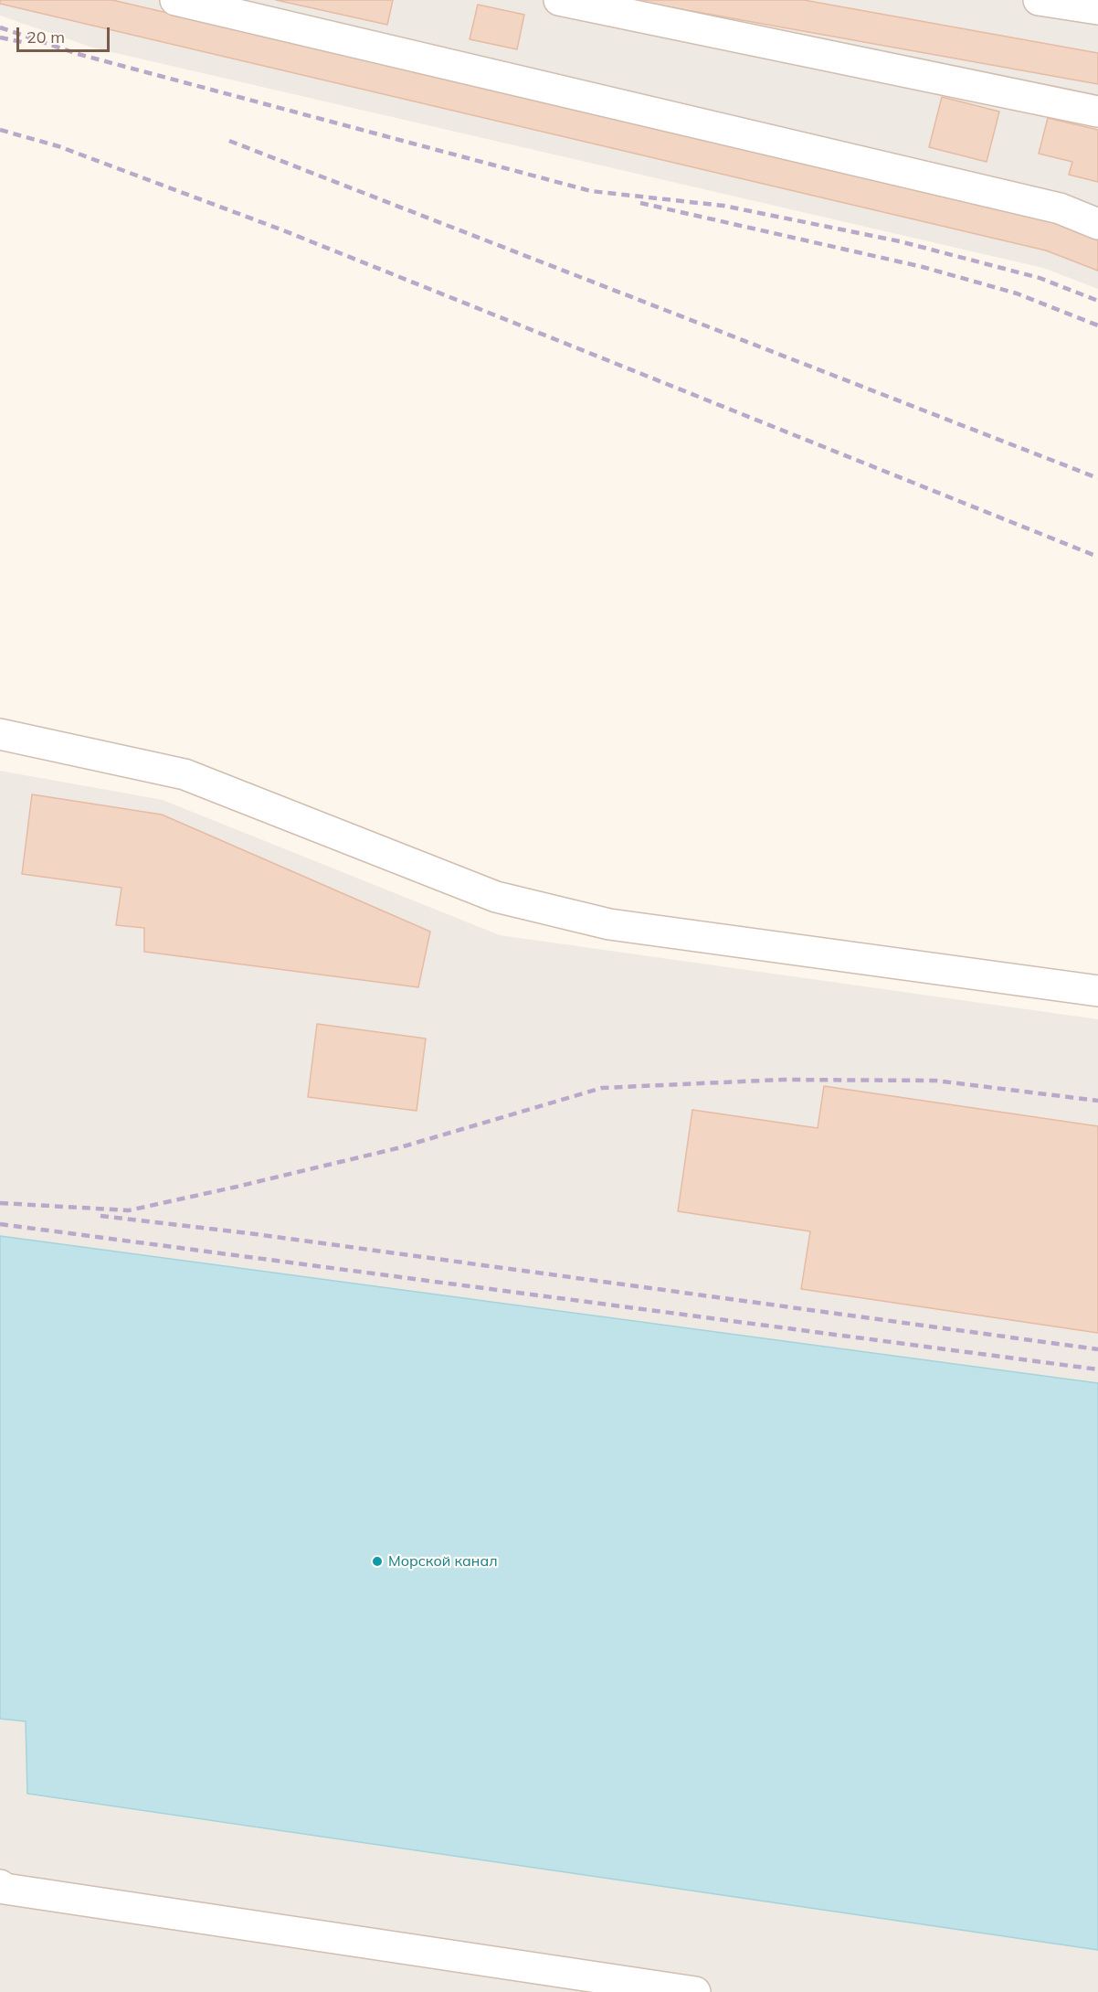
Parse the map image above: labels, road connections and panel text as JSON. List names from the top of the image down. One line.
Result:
{"places":["Морской канал"],"scale_bar":"20 m"}
